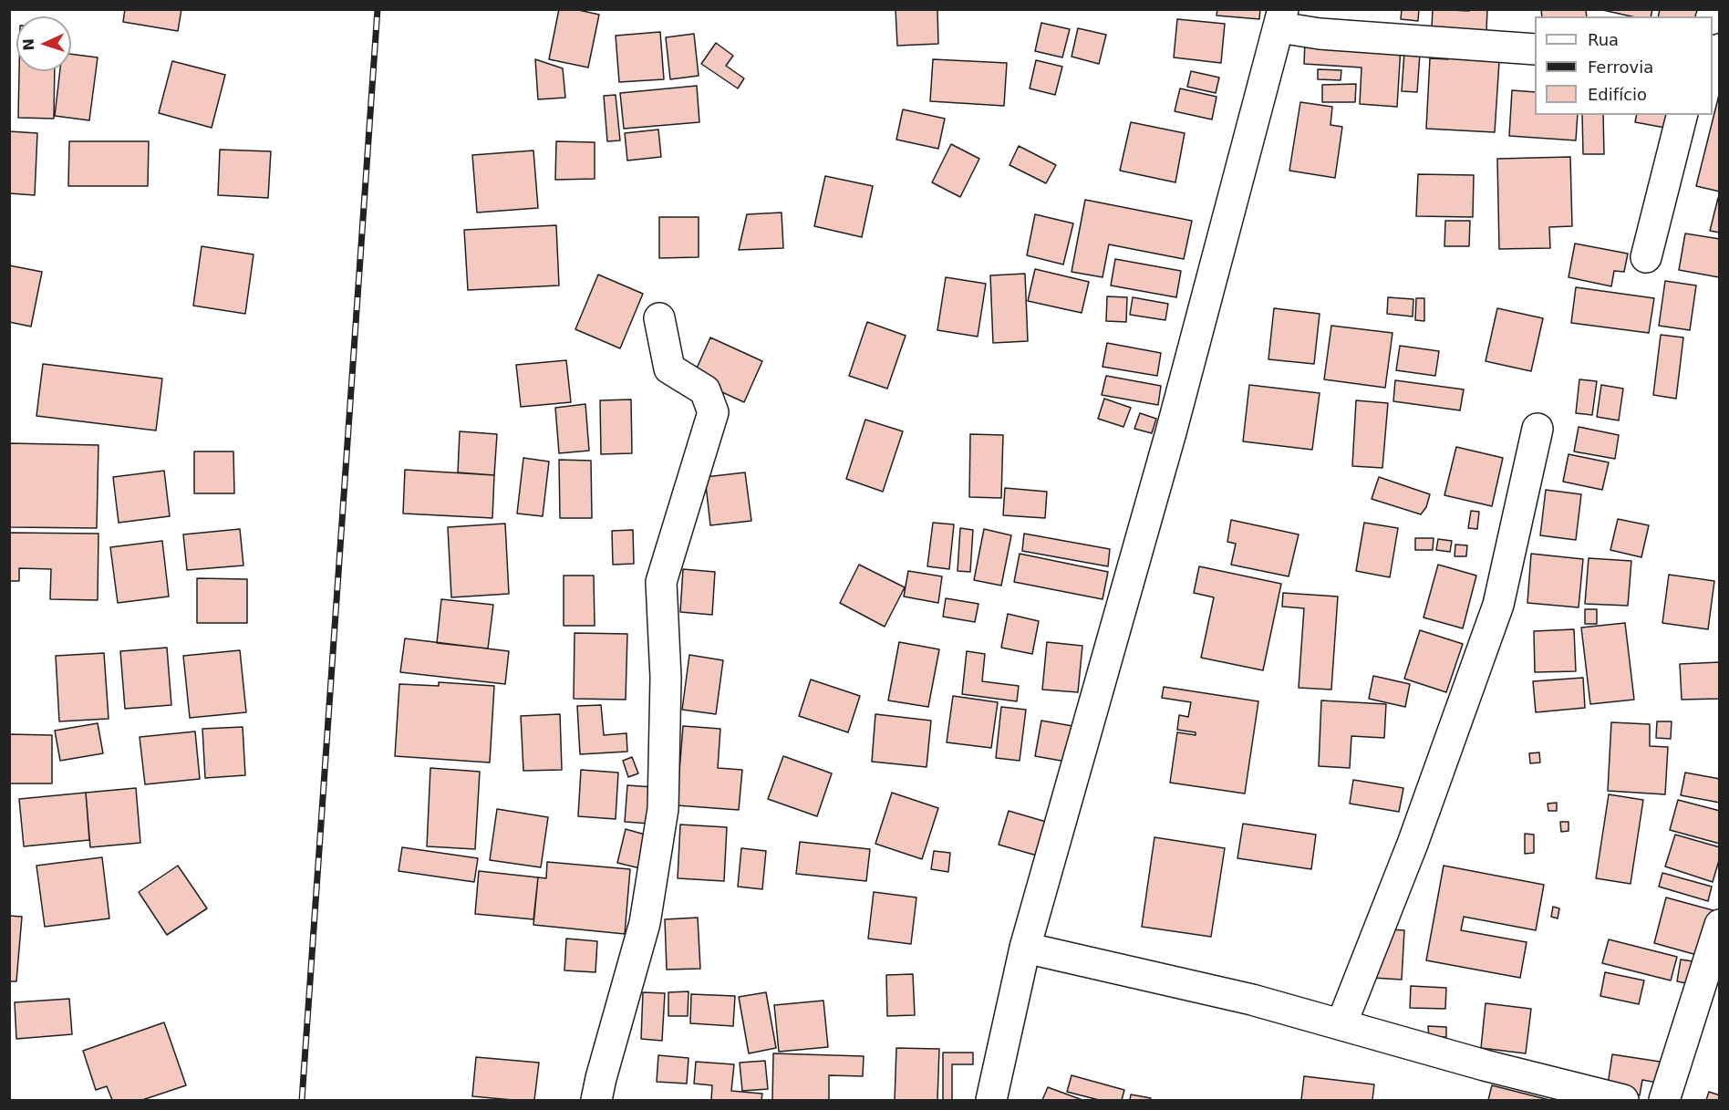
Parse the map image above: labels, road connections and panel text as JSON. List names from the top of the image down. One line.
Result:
{"legend":["Rua","Ferrovia","Edifício"],"north":"left"}
